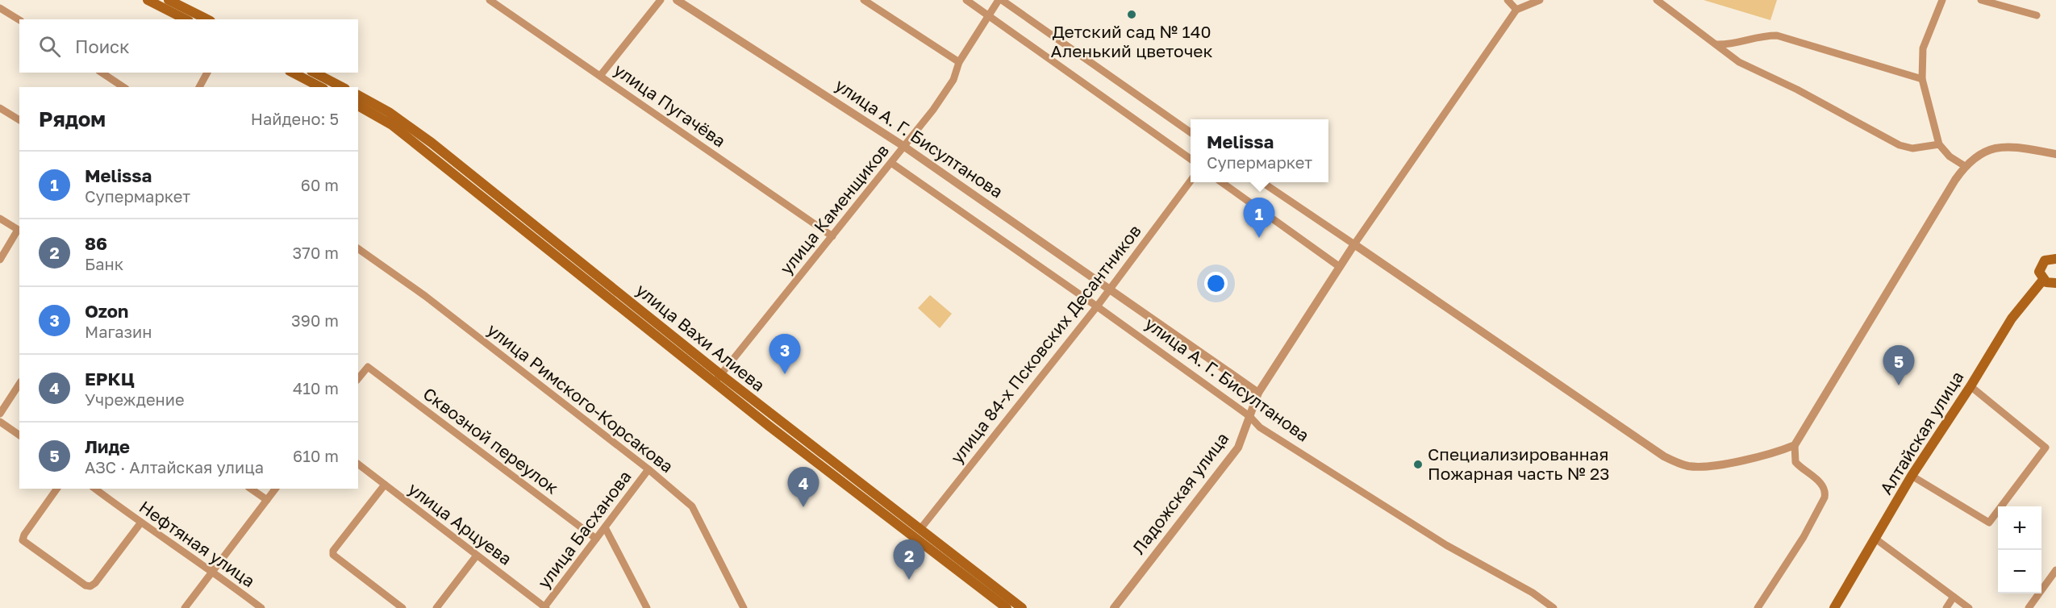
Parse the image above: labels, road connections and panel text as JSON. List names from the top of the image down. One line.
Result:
{"streets":{"main road":["улица Вахи Алиева","Алтайская улица"],"street":["улица Пугачёва","улица А. Г. Бисултанова","улица Каменщиков","улица 84-х Псковских Десантников","улица Римского-Корсакова","Сквозной переулок","Ладожская улица","улица Арцуева","улица Басханова","Нефтяная улица"]},"crossings":[["улица Пугачёва","улица Каменщиков"],["улица А. Г. Бисултанова","улица Каменщиков"],["улица А. Г. Бисултанова","улица 84-х Псковских Десантников"],["улица А. Г. Бисултанова","Ладожская улица"],["улица Каменщиков","улица Вахи Алиева"],["улица Вахи Алиева","улица 84-х Псковских Десантников"],["улица Римского-Корсакова","улица Басханова"],["Сквозной переулок","улица Басханова"],["улица Арцуева","улица Басханова"]],"places":["Детский сад № 140 Аленький цветочек","Специализированная Пожарная часть № 23"],"page":{"search":"Поиск","heading":["Рядом","Найдено: 5"],"popup":["Melissa","Супермаркет"],"list":[{"mark":"1","name":"Melissa","note":"Супермаркет","value":"60 m"},{"mark":"2","name":"86","note":"Банк","value":"370 m"},{"mark":"3","name":"Ozon","note":"Магазин","value":"390 m"},{"mark":"4","name":"ЕРКЦ","note":"Учреждение","value":"410 m"},{"mark":"5","name":"Лиде","note":"АЗС · Алтайская улица","value":"610 m"}],"pins":["1","3","5","4","2"],"map_buttons":["+","−"]}}
